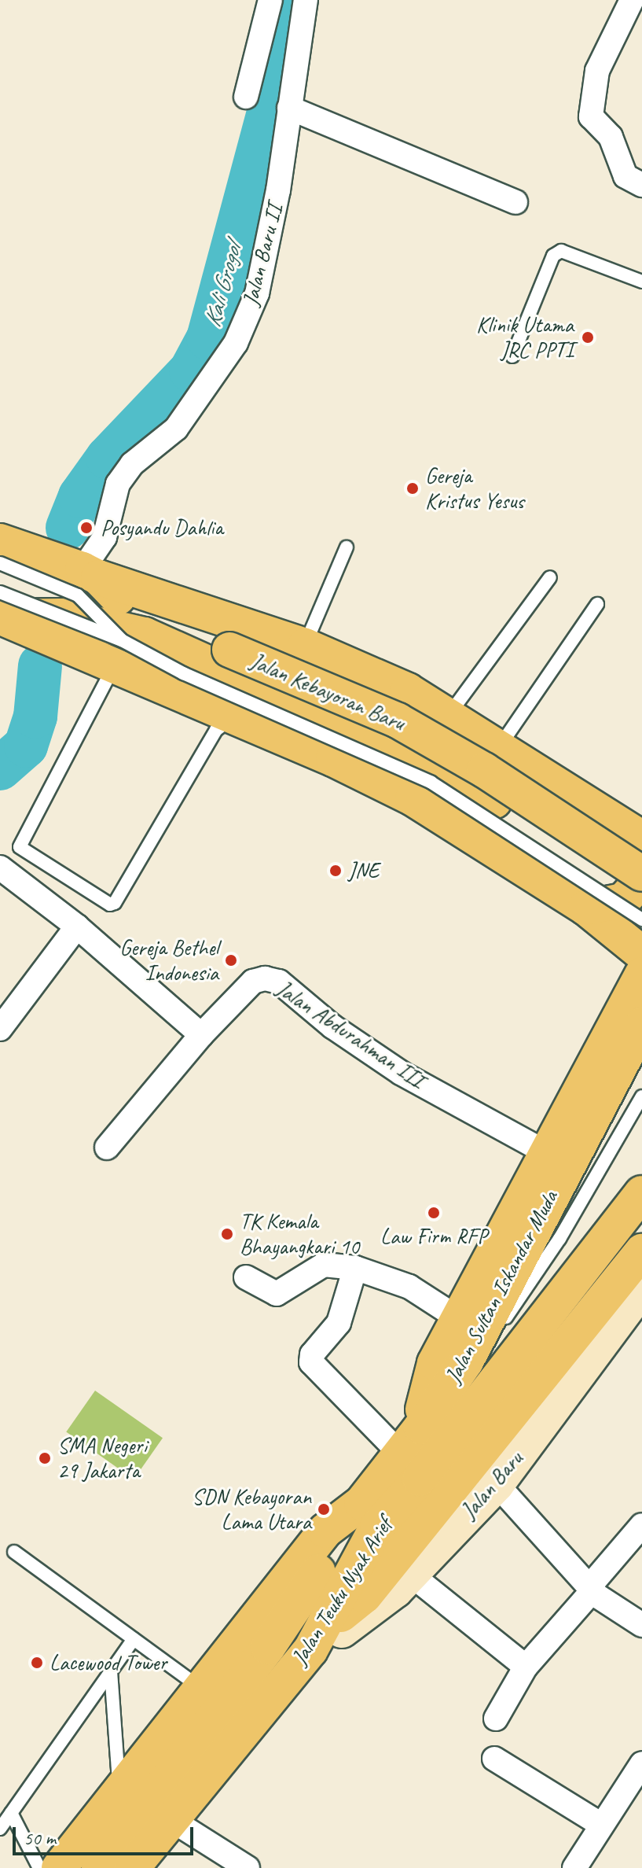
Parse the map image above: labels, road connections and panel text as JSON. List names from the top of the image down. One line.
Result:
{"streets":{"main road":["Jalan Kebayoran Baru","Jalan Sultan Iskandar Muda","Jalan Baru","Jalan Teuku Nyak Arief"],"street":["Jalan Baru II","Jalan Abdurahman III"]},"crossings":[["Jalan Baru II","Jalan Kebayoran Baru"],["Jalan Sultan Iskandar Muda","Jalan Teuku Nyak Arief"],["Jalan Baru","Jalan Teuku Nyak Arief"]],"water":["Kali Grogol"],"places":["Klinik Utama JRC PPTI","Gereja Kristus Yesus","Posyandu Dahlia","JNE","Gereja Bethel Indonesia","Law Firm RFP","TK Kemala Bhayangkari 10","SMA Negeri 29 Jakarta","SDN Kebayoran Lama Utara","Lacewood Tower"],"scale_bar":"50 m"}
